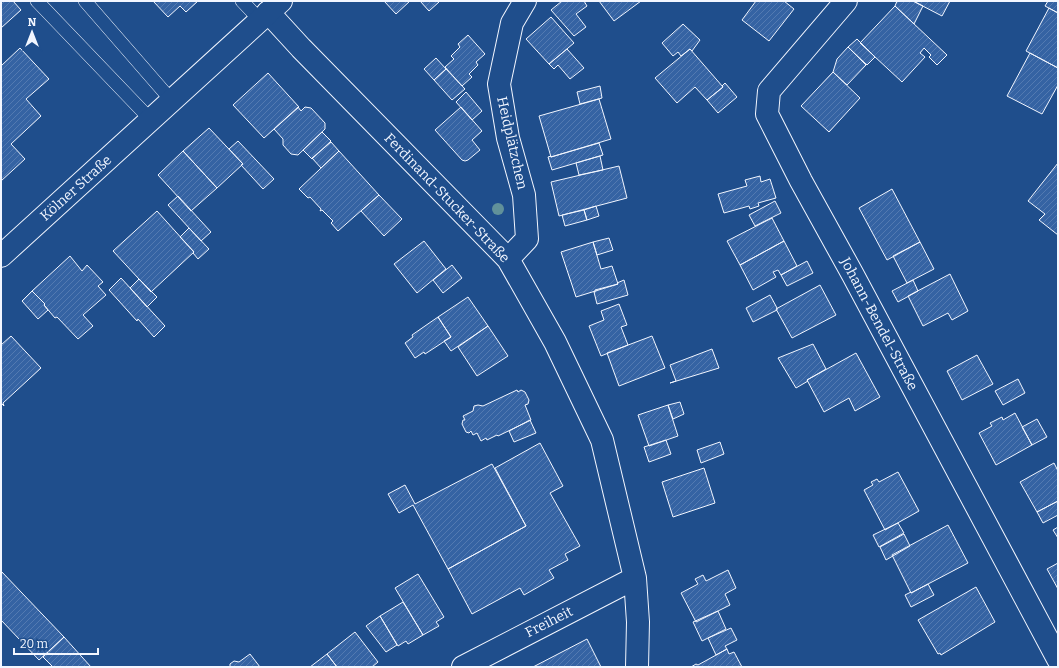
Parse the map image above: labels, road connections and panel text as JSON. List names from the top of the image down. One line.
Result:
{"streets":{"street":["Heidplätzchen","Kölner Straße","Ferdinand-Stucker-Straße","Johann-Bendel-Straße","Freiheit"]},"crossings":[["Heidplätzchen","Ferdinand-Stucker-Straße"],["Kölner Straße","Ferdinand-Stucker-Straße"],["Ferdinand-Stucker-Straße","Freiheit"]],"scale_bar":"20 m","north":"top"}
